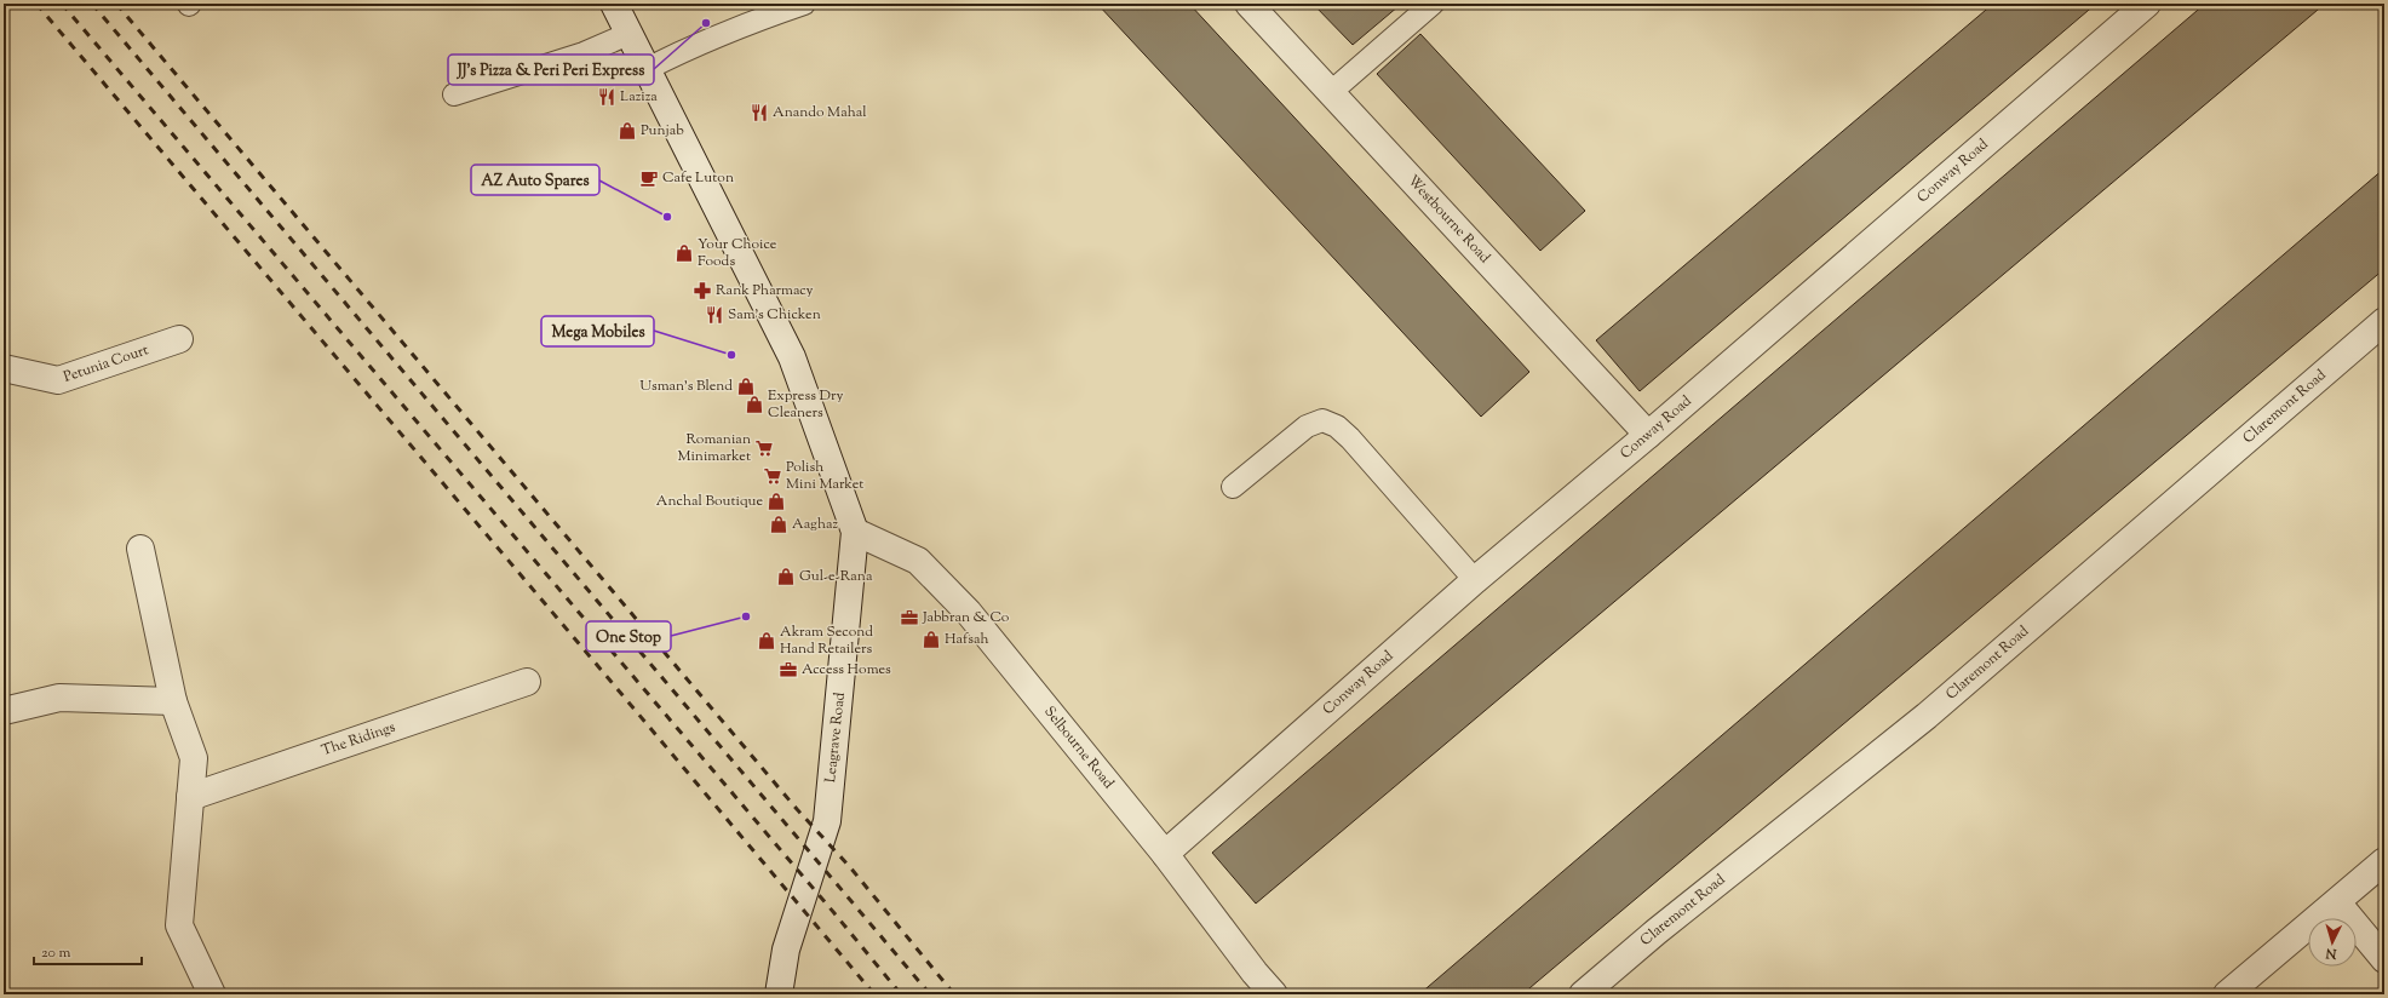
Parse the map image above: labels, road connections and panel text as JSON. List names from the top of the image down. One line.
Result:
{"streets":{"street":["Conway Road","Westbourne Road","Petunia Court","Claremont Road","Leagrave Road","The Ridings","Selbourne Road"]},"crossings":[["Conway Road","Westbourne Road"],["Conway Road","Selbourne Road"],["Leagrave Road","Selbourne Road"]],"places":{"other":["JJ's Pizza & Peri Peri Express","AZ Auto Spares","Mega Mobiles","One Stop"],"restaurant":["Laziza","Anando Mahal","Sam's Chicken"],"shop":["Punjab","Your Choice Foods","Usman's Blend","Express Dry Cleaners","Anchal Boutique","Aaghaz","Gul-e-Rana","Hafsah","Akram Second Hand Retailers"],"cafe":["Cafe Luton"],"pharmacy":["Rank Pharmacy"],"supermarket":["Romanian Minimarket","Polish Mini Market"],"office":["Jabbran & Co","Access Homes"]},"scale_bar":"20 m","north":"bottom"}
